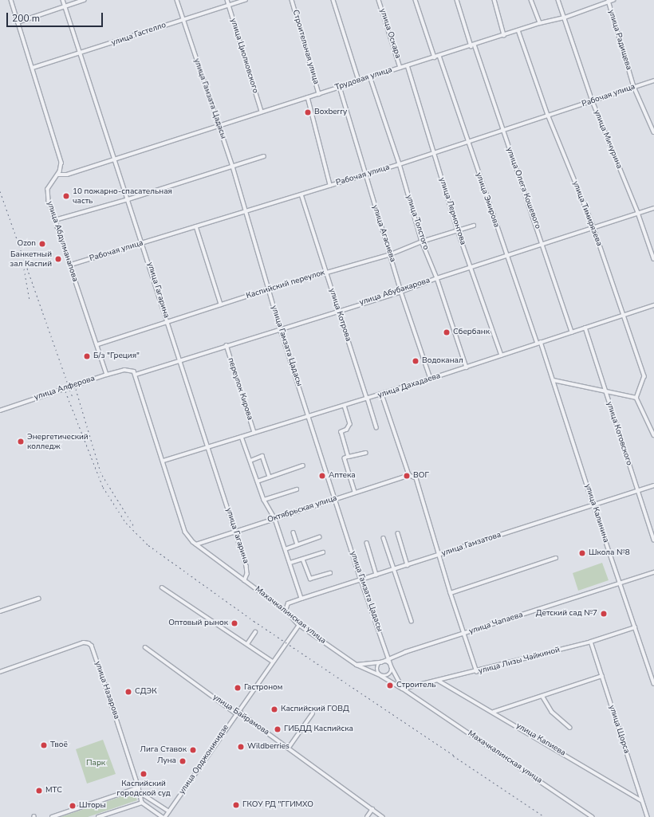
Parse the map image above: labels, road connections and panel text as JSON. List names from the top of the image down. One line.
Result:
{"streets":{"street":["улица Оскара","улица Гастелло","улица Радищева","Строительная улица","улица Циолковского","Трудовая улица","Рабочая улица","улица Гамзата Цадасы","улица Мичурина","улица Олега Кошевого","улица Эмирова","улица Лермонтова","улица Тимирязева","улица Толстого","улица Агасиева","улица Абдулманапова","Каспийский переулок","улица Гагарина","улица Абубакарова","улица Котрова","улица Дахадаева","улица Алферова","переулок Кирова","улица Котовского","Октябрьская улица","улица Калинина","улица Гамзатова","Махачкалинская улица","улица Чапаева","улица Лизы Чайкиной","улица Назарова","улица Байрамова","улица Щорса","улица Капиева","улица Орджоникидзе"]},"crossings":[["улица Оскара","Трудовая улица"],["улица Гастелло","улица Циолковского"],["улица Гастелло","улица Гамзата Цадасы"],["улица Гастелло","улица Абдулманапова"],["улица Гастелло","улица Гагарина"],["улица Радищева","Трудовая улица"],["улица Радищева","Рабочая улица"],["Строительная улица","Трудовая улица"],["улица Циолковского","Трудовая улица"],["Трудовая улица","улица Гамзата Цадасы"],["Трудовая улица","улица Мичурина"],["Трудовая улица","улица Олега Кошевого"],["Трудовая улица","улица Эмирова"],["Трудовая улица","улица Лермонтова"],["Трудовая улица","улица Тимирязева"],["Трудовая улица","улица Толстого"],["Трудовая улица","улица Агасиева"],["Трудовая улица","улица Абдулманапова"],["Трудовая улица","улица Гагарина"],["Рабочая улица","улица Гамзата Цадасы"],["Рабочая улица","улица Мичурина"],["Рабочая улица","улица Олега Кошевого"],["Рабочая улица","улица Эмирова"],["Рабочая улица","улица Лермонтова"],["Рабочая улица","улица Тимирязева"],["Рабочая улица","улица Толстого"],["Рабочая улица","улица Агасиева"],["Рабочая улица","улица Абдулманапова"],["Рабочая улица","улица Гагарина"],["Рабочая улица","улица Котрова"],["улица Гамзата Цадасы","Каспийский переулок"],["улица Гамзата Цадасы","улица Абубакарова"],["улица Гамзата Цадасы","улица Дахадаева"],["улица Гамзата Цадасы","Октябрьская улица"],["улица Гамзата Цадасы","улица Гамзатова"],["улица Гамзата Цадасы","Махачкалинская улица"],["улица Гамзата Цадасы","улица Чапаева"],["улица Гамзата Цадасы","улица Лизы Чайкиной"],["улица Мичурина","улица Абубакарова"],["улица Олега Кошевого","улица Абубакарова"],["улица Олега Кошевого","улица Дахадаева"],["улица Эмирова","улица Абубакарова"],["улица Эмирова","улица Дахадаева"],["улица Лермонтова","Каспийский переулок"],["улица Лермонтова","улица Абубакарова"],["улица Лермонтова","улица Дахадаева"],["улица Тимирязева","улица Абубакарова"],["улица Тимирязева","улица Дахадаева"],["улица Толстого","Каспийский переулок"],["улица Толстого","улица Абубакарова"],["улица Толстого","улица Дахадаева"],["улица Агасиева","Каспийский переулок"],["улица Агасиева","улица Абубакарова"],["улица Агасиева","улица Дахадаева"],["улица Абдулманапова","Каспийский переулок"],["улица Абдулманапова","улица Алферова"],["Каспийский переулок","улица Гагарина"],["Каспийский переулок","улица Котрова"],["улица Гагарина","улица Абубакарова"],["улица Гагарина","улица Дахадаева"],["улица Гагарина","Октябрьская улица"],["улица Гагарина","Махачкалинская улица"],["улица Абубакарова","улица Котрова"],["улица Абубакарова","переулок Кирова"],["улица Абубакарова","Махачкалинская улица"],["улица Котрова","улица Дахадаева"],["улица Дахадаева","переулок Кирова"],["улица Дахадаева","улица Котовского"],["улица Дахадаева","улица Калинина"],["улица Дахадаева","Махачкалинская улица"],["улица Алферова","Махачкалинская улица"],["улица Котовского","улица Гамзатова"],["Октябрьская улица","Махачкалинская улица"],["улица Калинина","улица Гамзатова"],["улица Калинина","улица Чапаева"],["улица Калинина","улица Лизы Чайкиной"],["улица Гамзатова","Махачкалинская улица"],["Махачкалинская улица","улица Чапаева"],["Махачкалинская улица","улица Лизы Чайкиной"],["Махачкалинская улица","улица Орджоникидзе"],["улица Лизы Чайкиной","улица Щорса"],["улица Лизы Чайкиной","улица Капиева"],["улица Байрамова","улица Орджоникидзе"],["улица Щорса","улица Капиева"]],"parks":["Парк"],"places":["Boxberry","10 пожарно-спасательная часть","Ozon","Банкетный зал Каспий","Сбербанк","Б/з \"Греция\"","Водоканал","Энергетический колледж","Аптека","ВОГ","Школа №8","Детский сад №7","Оптовый рынок","Строитель","Гастроном","СДЭК","Каспийский ГОВД","ГИБДД Каспийска","Твоё","Wildberries","Лига Ставок","Луна","Каспийский городской суд","МТС","ГКОУ РД \"ГГИМХО","Шторы"],"scale_bar":"200 m"}
